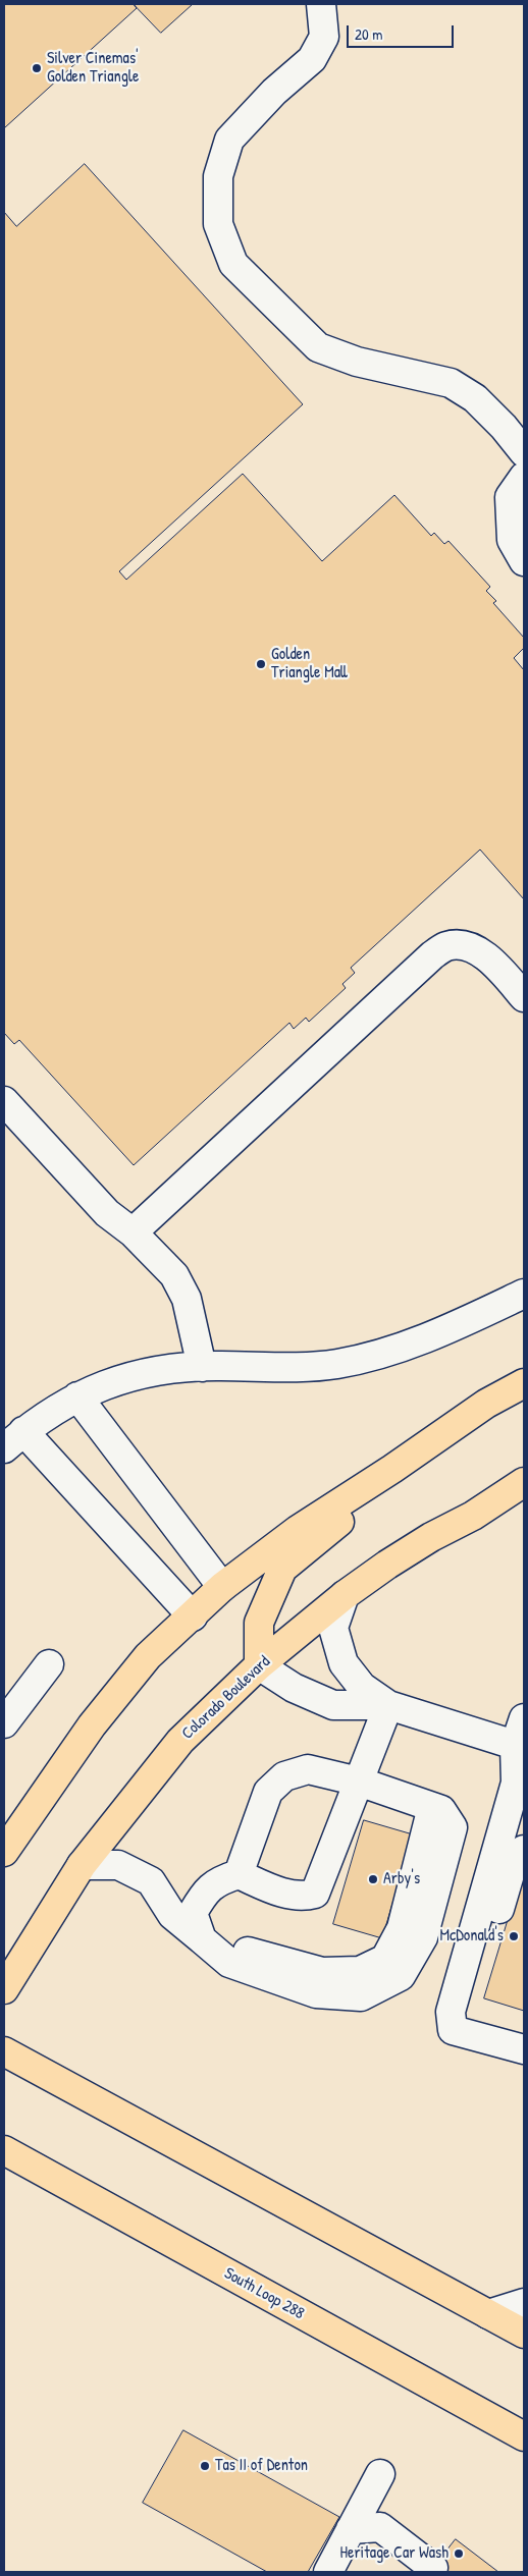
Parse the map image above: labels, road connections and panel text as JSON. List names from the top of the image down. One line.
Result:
{"streets":{"main road":["Colorado Boulevard","South Loop 288"]},"places":["Silver Cinemas' Golden Triangle","Golden Triangle Mall","Arby's","McDonald's","Tas II of Denton","Heritage Car Wash"],"scale_bar":"20 m"}
